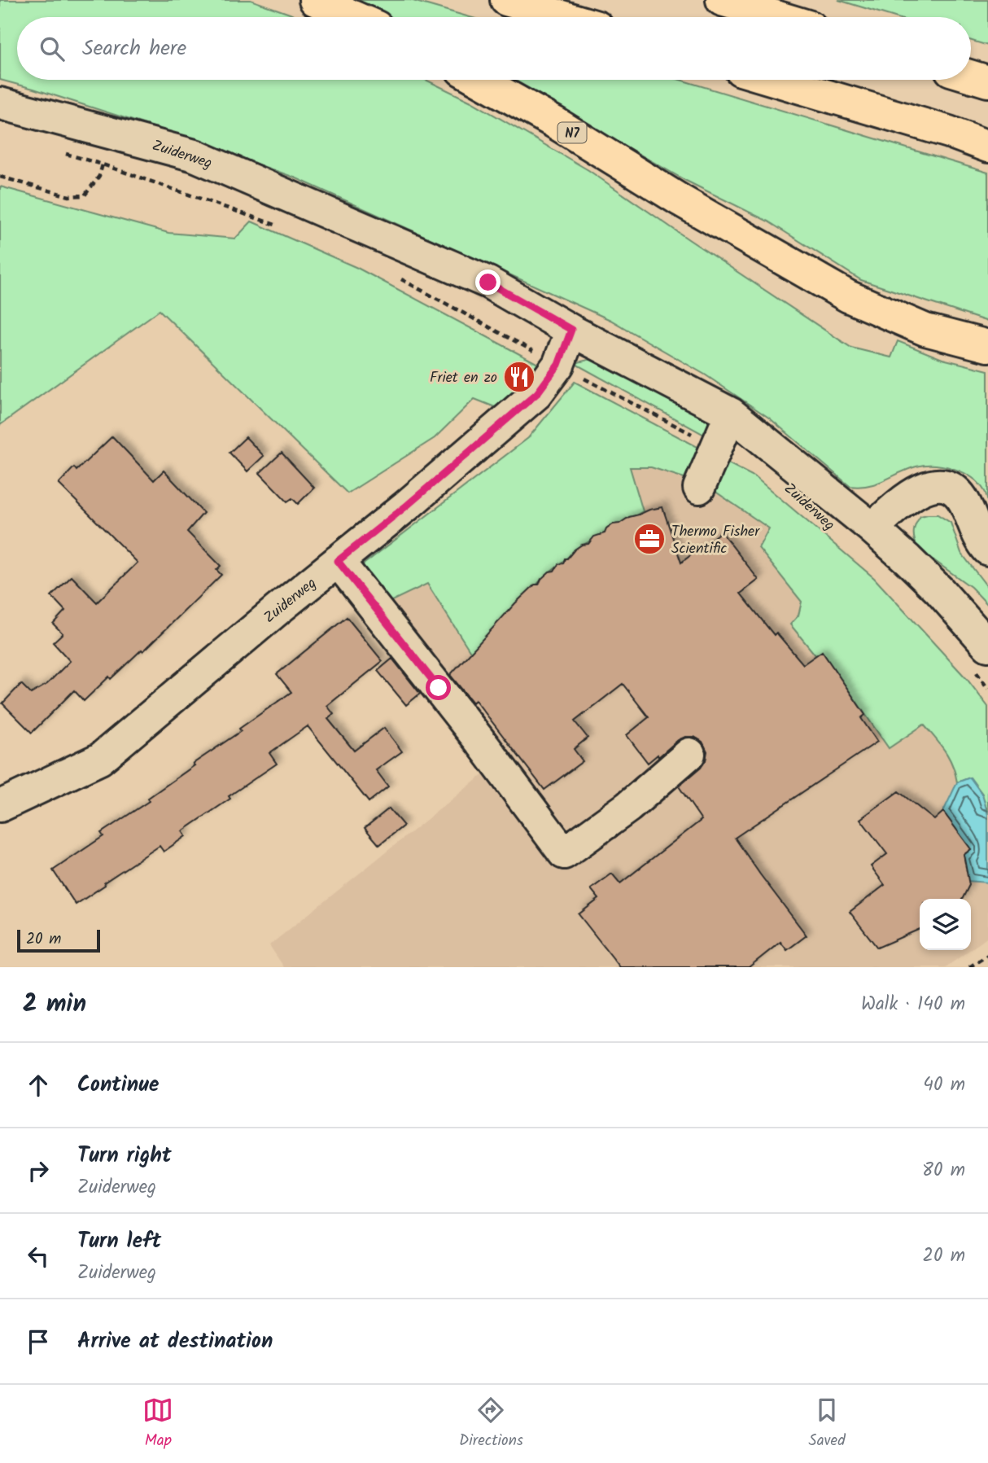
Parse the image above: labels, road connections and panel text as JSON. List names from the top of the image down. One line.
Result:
{"streets":{"highway":["N7"],"street":["Zuiderweg"]},"places":{"restaurant":["Friet en zo"],"office":["Thermo Fisher Scientific"]},"scale_bar":"20 m","page":{"search":"Search here","scale":"20 m","heading":["2 min","Walk · 140 m"],"list":[["Continue","40 m"],["Turn right","Zuiderweg","80 m"],["Turn left","Zuiderweg","20 m"],"Arrive at destination"],"nav":["Map","Directions","Saved"]}}
